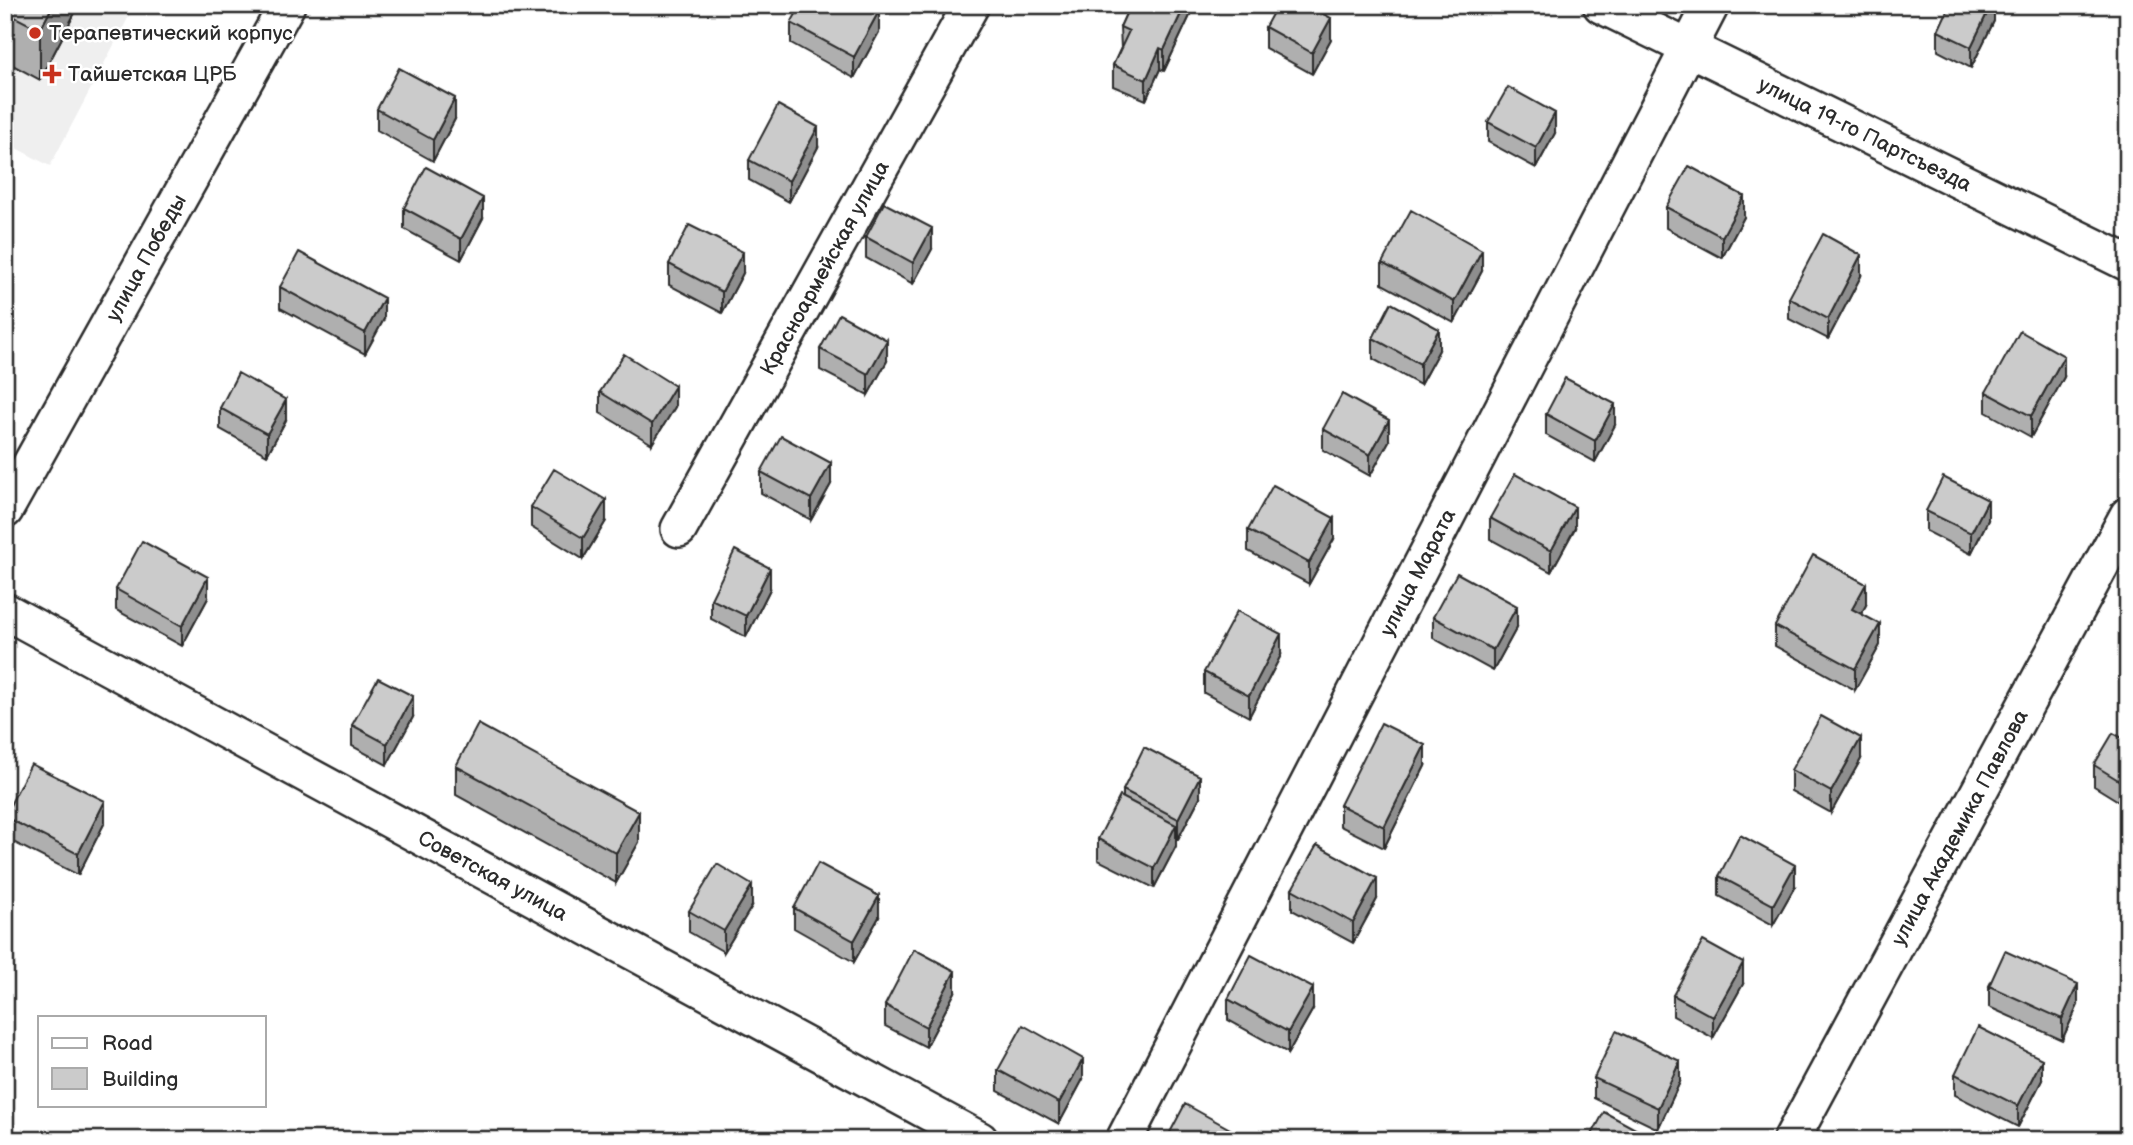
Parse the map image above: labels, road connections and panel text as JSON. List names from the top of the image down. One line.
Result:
{"streets":{"street":["улица 19-го Партсъезда","улица Победы","Красноармейская улица","улица Марата","улица Академика Павлова","Советская улица"]},"crossings":[["улица 19-го Партсъезда","улица Марата"]],"places":{"other":["Терапевтический корпус"],"health":["Тайшетская ЦРБ"]},"legend":["Road","Building"]}
